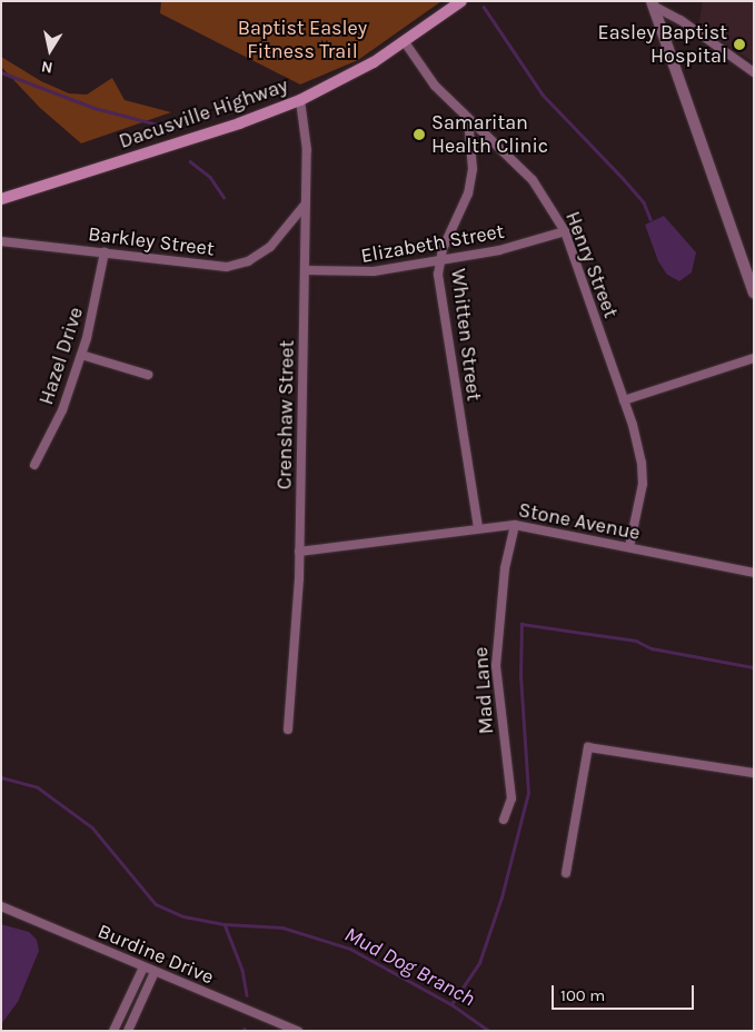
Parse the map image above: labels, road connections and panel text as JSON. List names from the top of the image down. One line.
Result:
{"streets":{"main road":["Dacusville Highway"],"street":["Barkley Street","Elizabeth Street","Henry Street","Whitten Street","Hazel Drive","Crenshaw Street","Stone Avenue","Mad Lane","Burdine Drive"]},"crossings":[["Dacusville Highway","Henry Street"],["Dacusville Highway","Crenshaw Street"],["Barkley Street","Hazel Drive"],["Barkley Street","Crenshaw Street"],["Elizabeth Street","Henry Street"],["Elizabeth Street","Whitten Street"],["Elizabeth Street","Crenshaw Street"],["Henry Street","Whitten Street"],["Henry Street","Stone Avenue"],["Whitten Street","Stone Avenue"],["Crenshaw Street","Stone Avenue"],["Stone Avenue","Mad Lane"]],"water":["Mud Dog Branch"],"parks":["Baptist Easley Fitness Trail"],"places":["Easley Baptist Hospital","Samaritan Health Clinic"],"scale_bar":"100 m","north":"bottom"}
